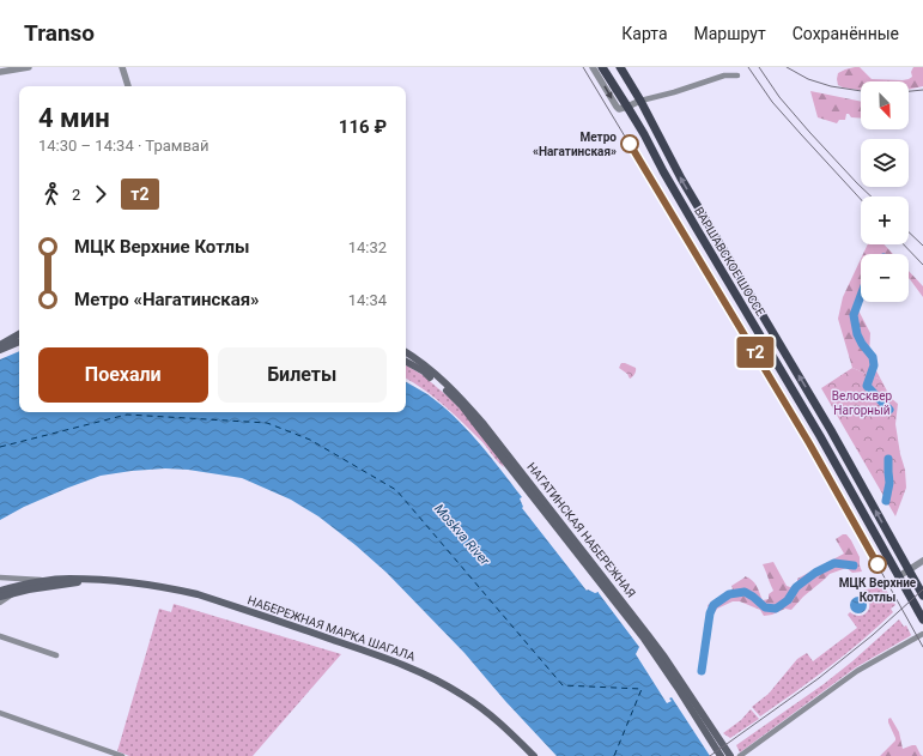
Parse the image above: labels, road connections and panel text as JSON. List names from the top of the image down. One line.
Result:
{"streets":{"main road":["ВАРШАВСКОЕ ШОССЕ","НАГАТИНСКАЯ НАБЕРЕЖНАЯ","НАБЕРЕЖНАЯ МАРКА ШАГАЛА"]},"water":["Moskva River"],"parks":["Велосквер Нагорный"],"places":["Метро «Нагатинская»","МЦК Верхние Котлы"],"lines":["tram line т2"],"north":"bottom right","page":{"header":"Transo","nav":["Карта","Маршрут","Сохранённые"],"on_map":"т2","map_buttons":["+","−"],"heading":["4 мин","14:30 – 14:34 · Трамвай","116 ₽"],"legs":["2","т2"],"list":[{"name":"МЦК Верхние Котлы","value":"14:32"},{"name":"Метро «Нагатинская»","value":"14:34"}],"buttons":["Поехали","Билеты"]}}
